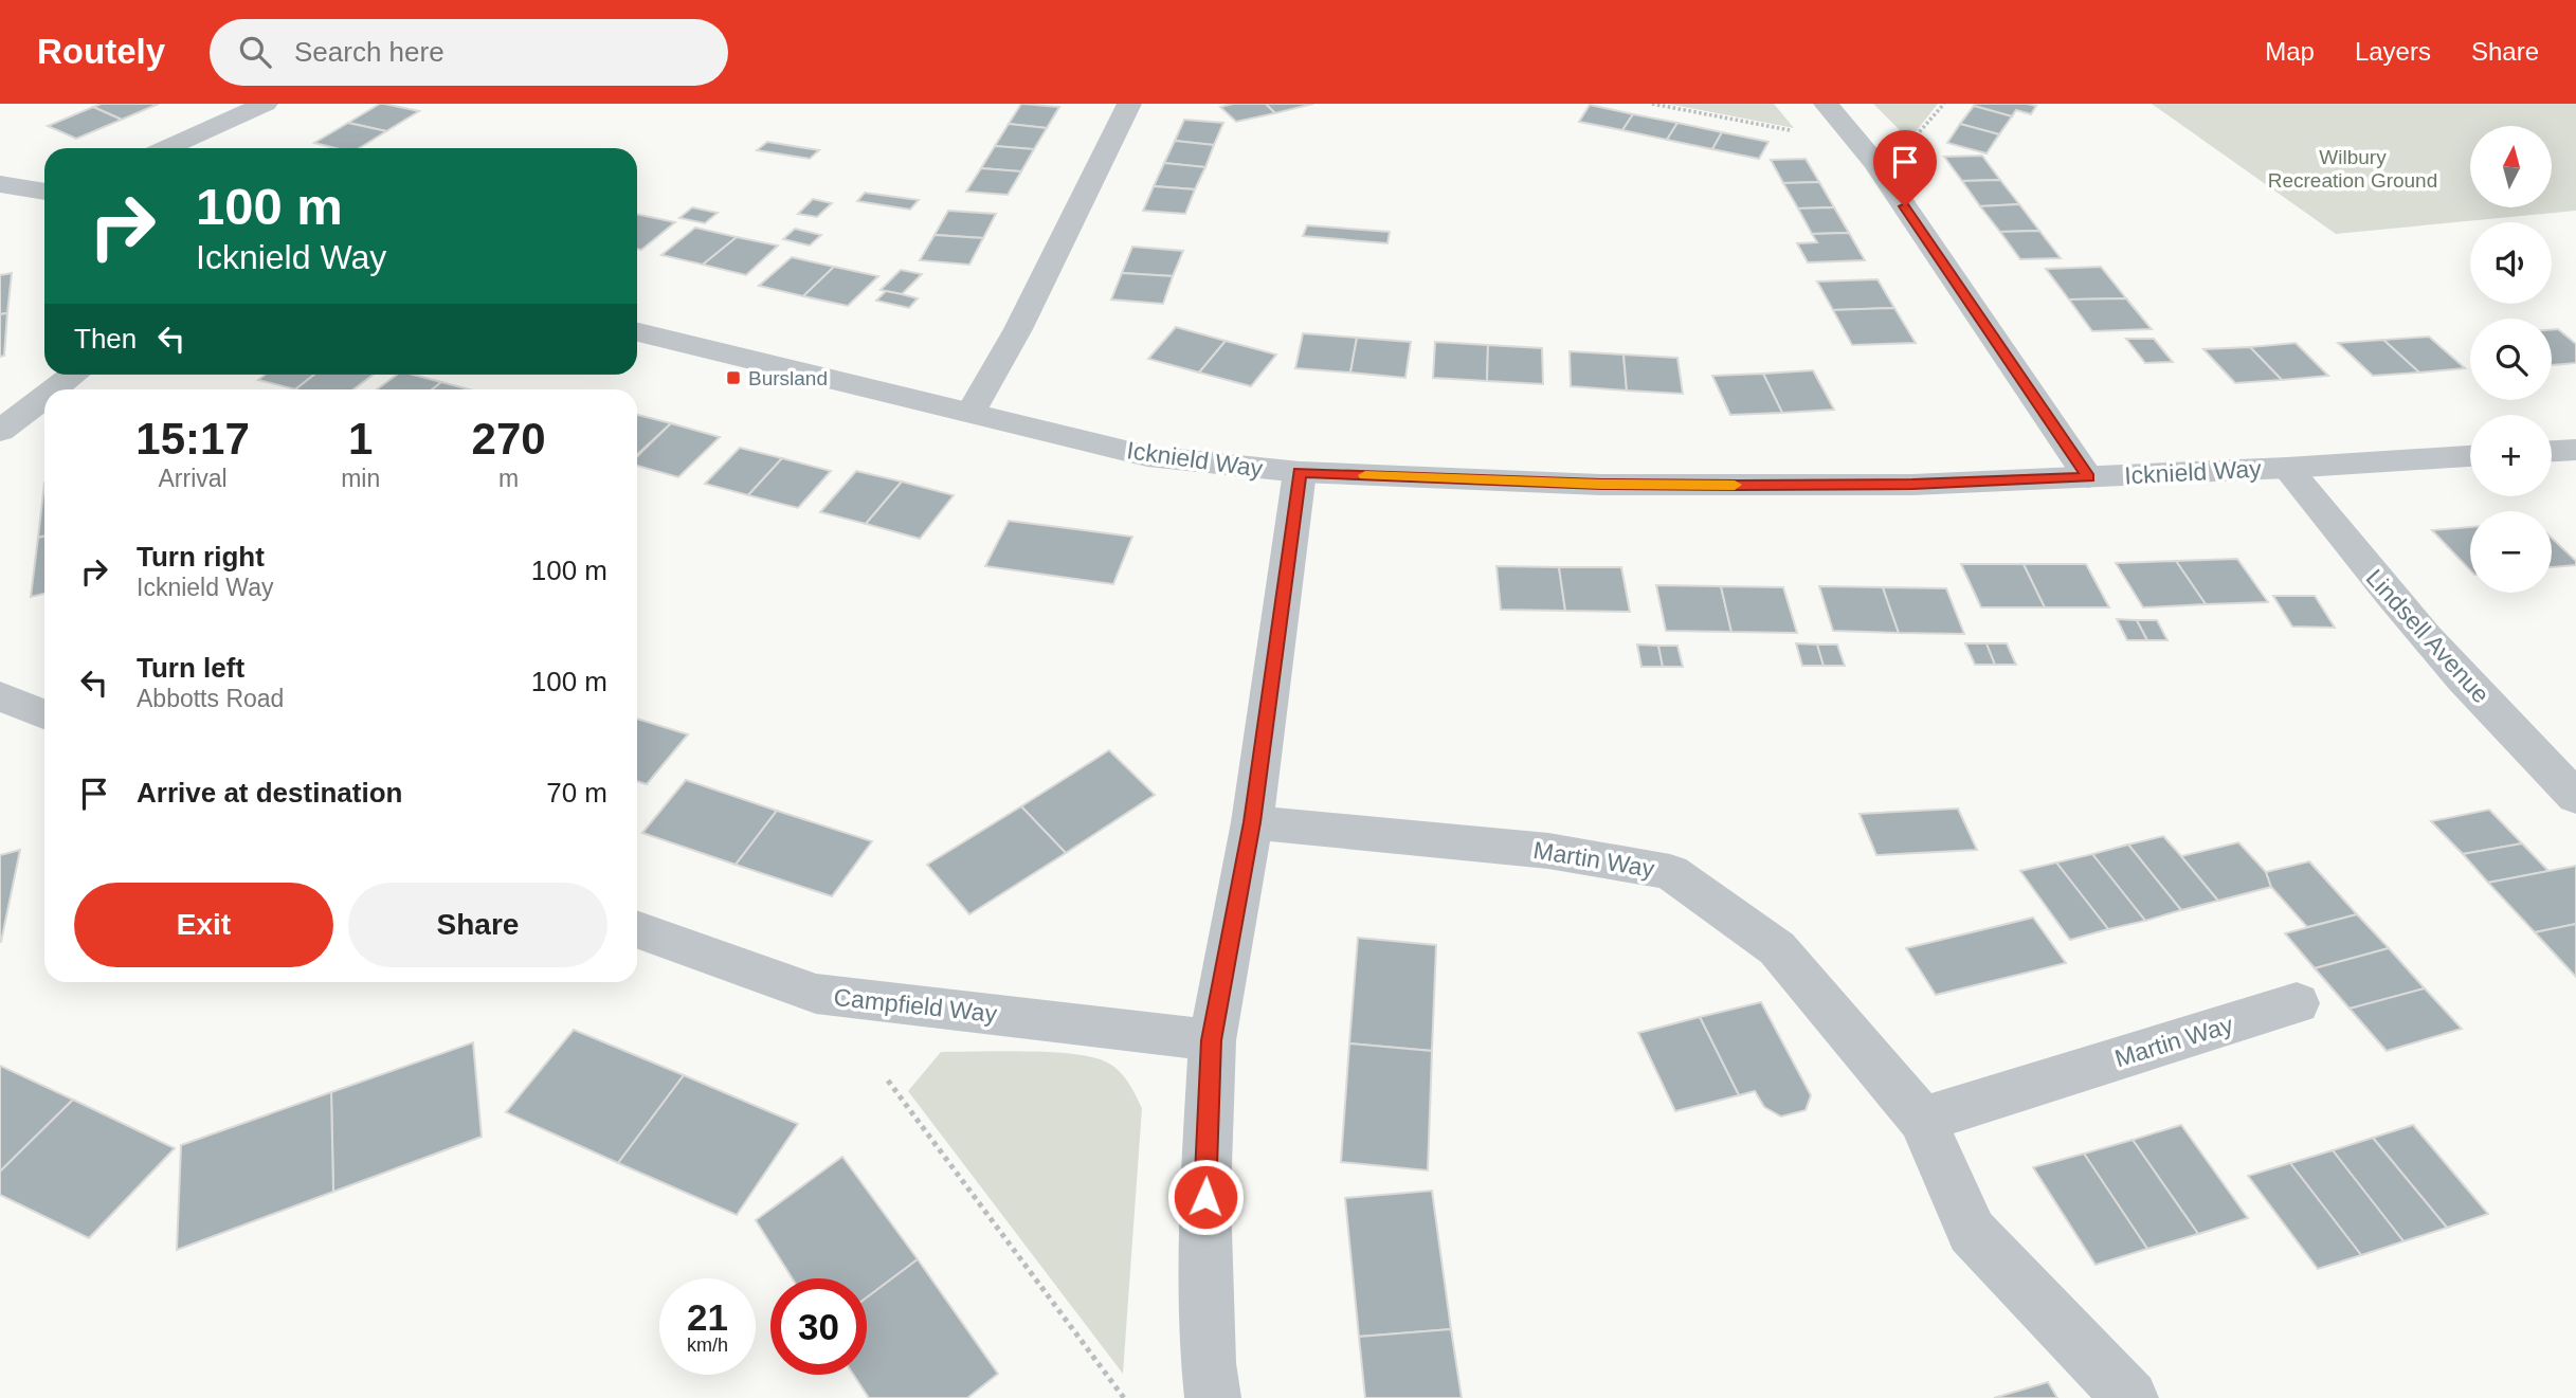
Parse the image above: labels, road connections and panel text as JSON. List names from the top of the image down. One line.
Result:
{"streets":{"street":["Icknield Way","Lindsell Avenue","Martin Way","Campfield Way"]},"crossings":[["Icknield Way","Lindsell Avenue"]],"parks":["Wilbury Recreation Ground"],"places":{"transit":["Bursland"]},"north":"top","page":{"header":"Routely","search":"Search here","nav":["Map","Layers","Share"],"map_buttons":["+","−"],"turn":["100 m","Icknield Way"],"then":"Then","eta":["15:17","Arrival","1","min","270","m"],"list":[{"name":"Turn right","note":"Icknield Way","value":"100 m"},{"name":"Turn left","note":"Abbotts Road","value":"100 m"},{"name":"Arrive at destination","value":"70 m"}],"buttons":["Exit","Share"],"speed":"21 km/h","limit":"30"}}
